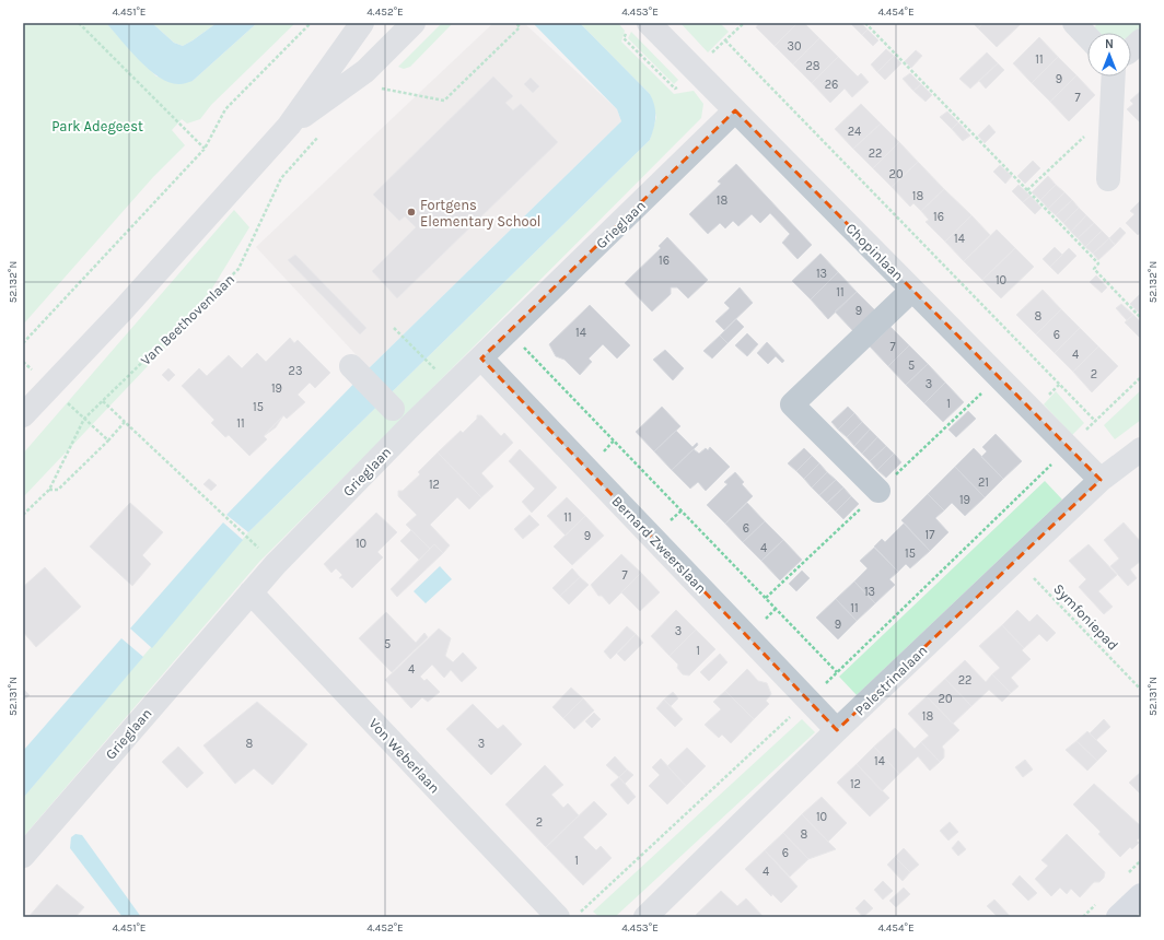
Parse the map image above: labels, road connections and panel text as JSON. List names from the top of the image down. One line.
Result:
{"streets":{"street":["Grieglaan","Chopinlaan","Bernard Zweerslaan","Palestrinalaan","Von Weberlaan"],"path":["Van Beethovenlaan","Symfoniepad"]},"crossings":[["Grieglaan","Chopinlaan"],["Grieglaan","Bernard Zweerslaan"],["Grieglaan","Von Weberlaan"],["Chopinlaan","Palestrinalaan"],["Bernard Zweerslaan","Palestrinalaan"],["Symfoniepad","Palestrinalaan"]],"parks":["Park Adegeest"],"places":["Fortgens Elementary School"],"house_numbers":["30","11","28","9","26","7","24","22","20","18","18","16","14","16","13","10","11","9","8","14","6","7","4","5","23","2","3","19","1","15","11","21","12","19","11","6","17","9","10","4","15","7","13","11","9","3","5","1","4","22","20","18","8","3","14","12","10","2","8","6","1","4"],"north":"top","coordinates":["4.451°E","4.452°E","4.453°E","4.454°E","52.132°N","52.131°N"]}
